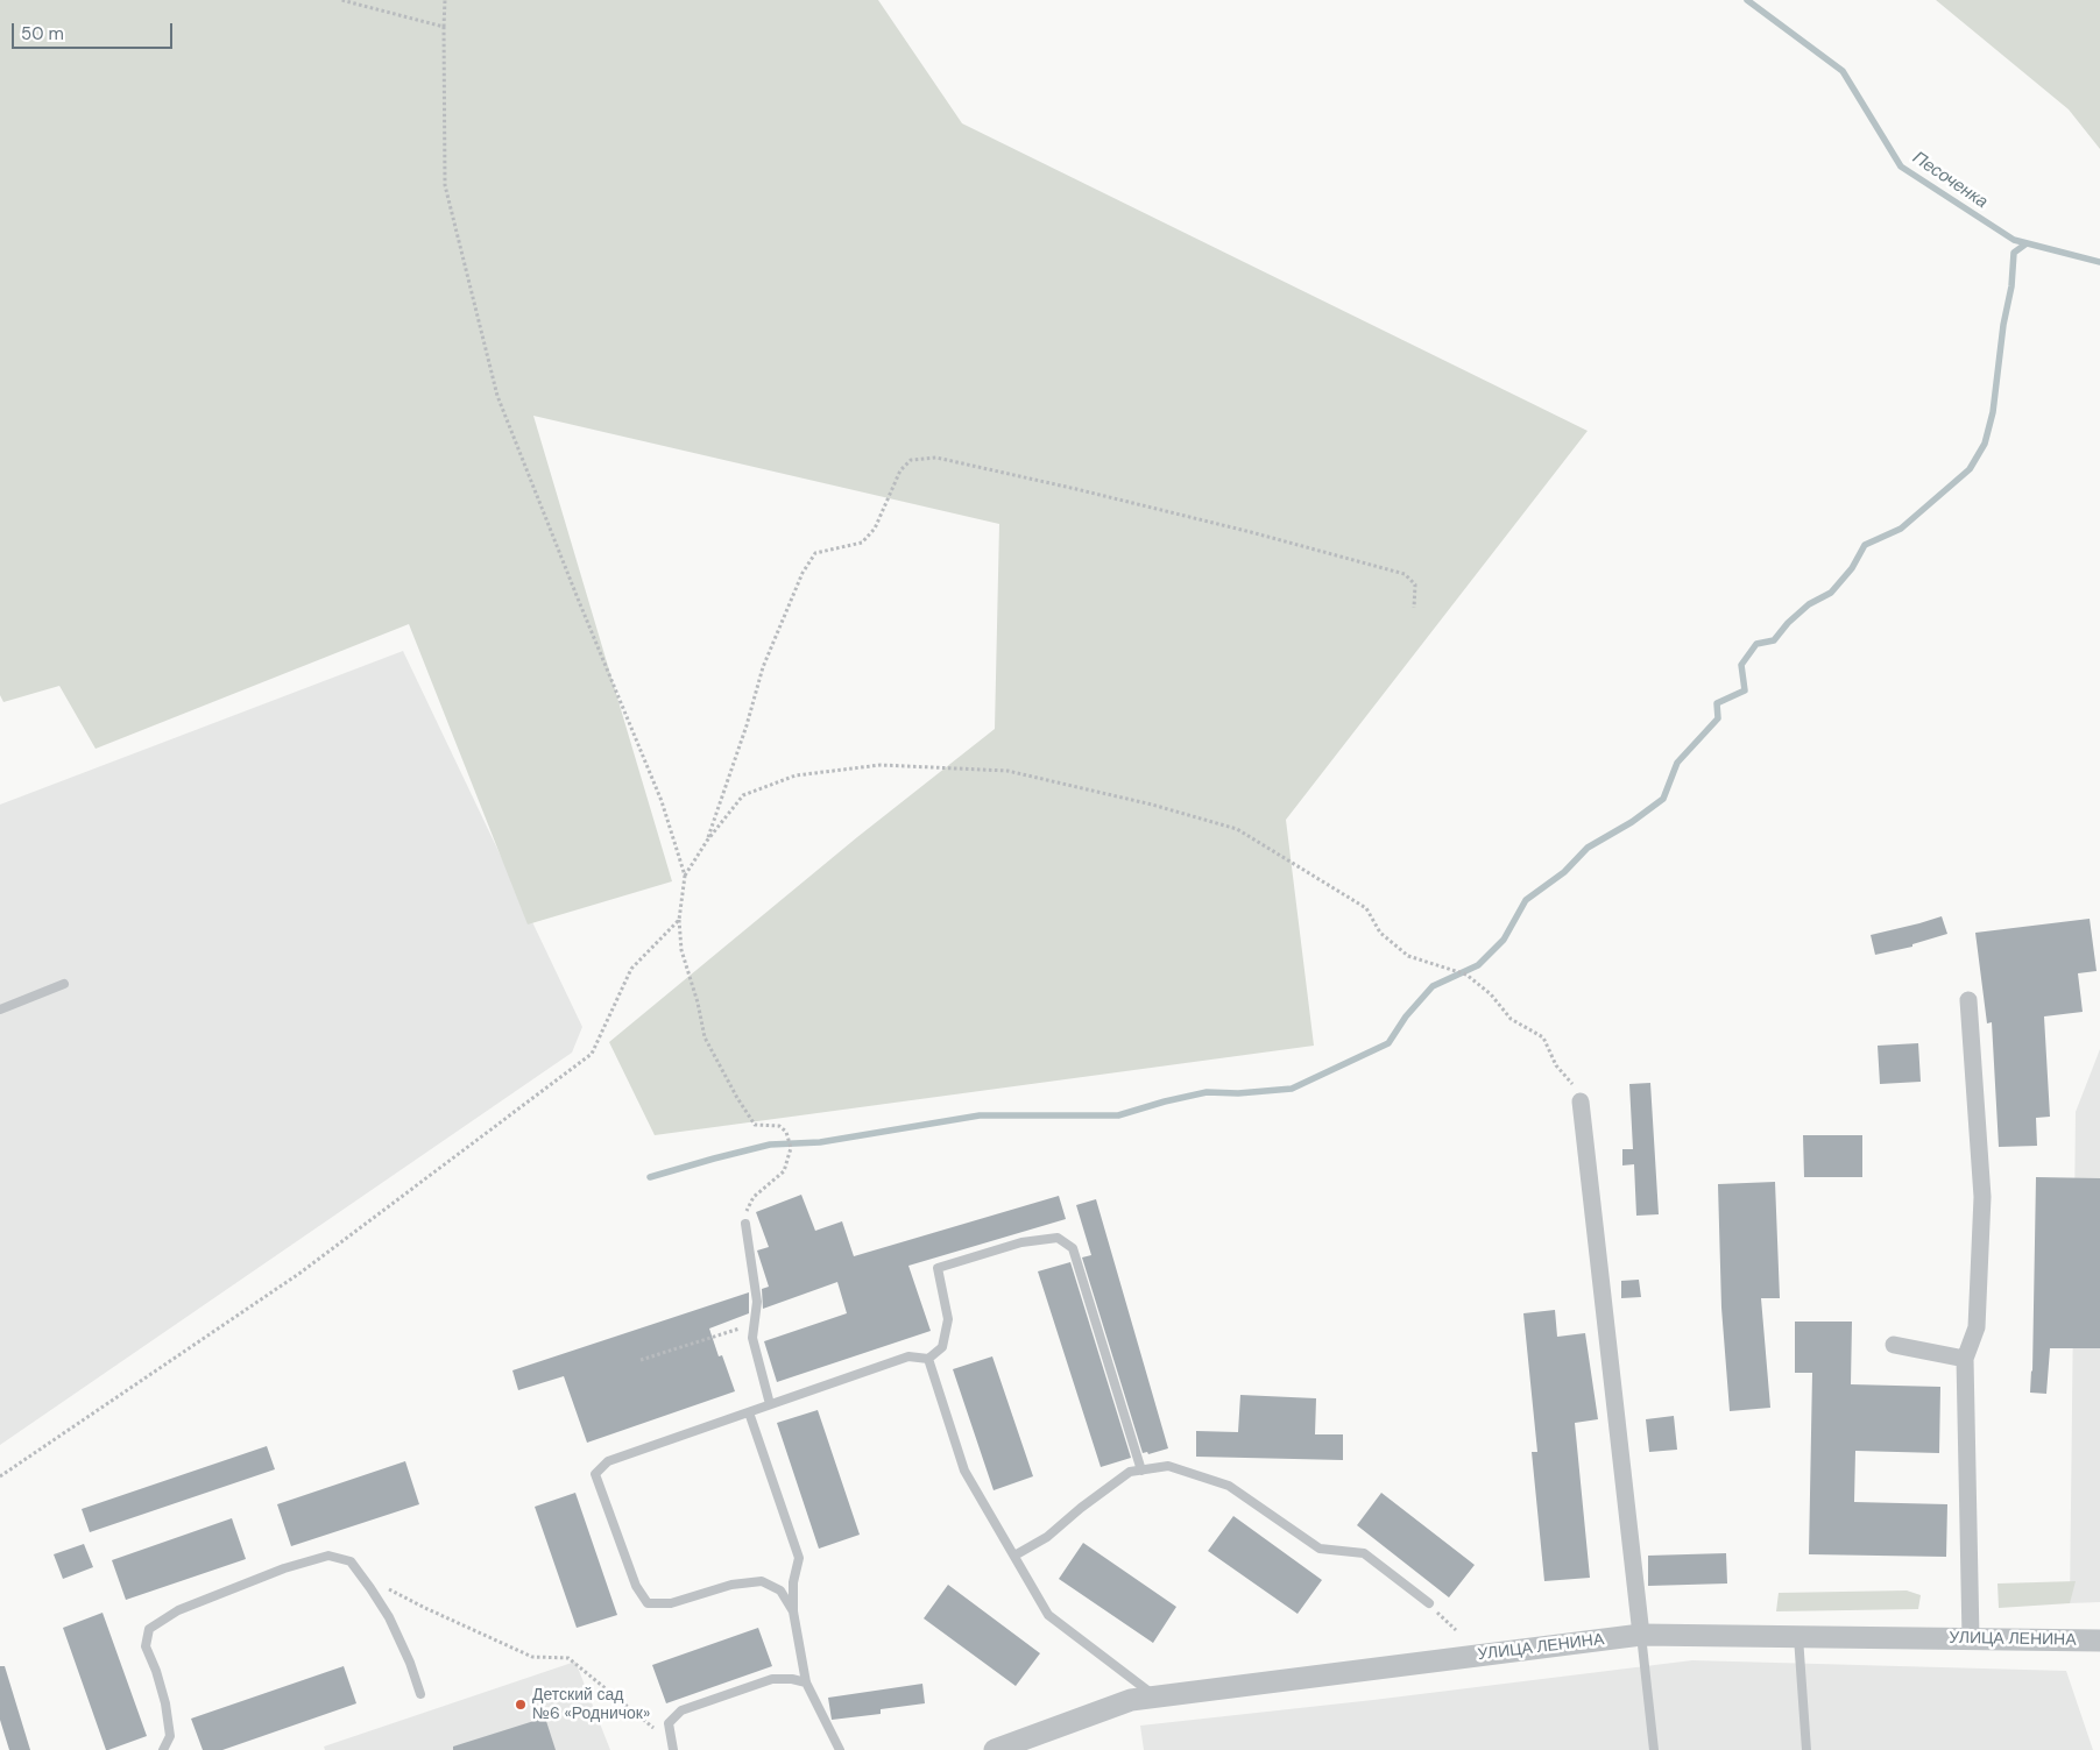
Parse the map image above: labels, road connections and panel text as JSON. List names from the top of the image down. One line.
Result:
{"streets":{"street":["УЛИЦА ЛЕНИНА"]},"water":["Песоченка"],"places":["Детский сад №6 «Родничок»"],"scale_bar":"50 m"}
